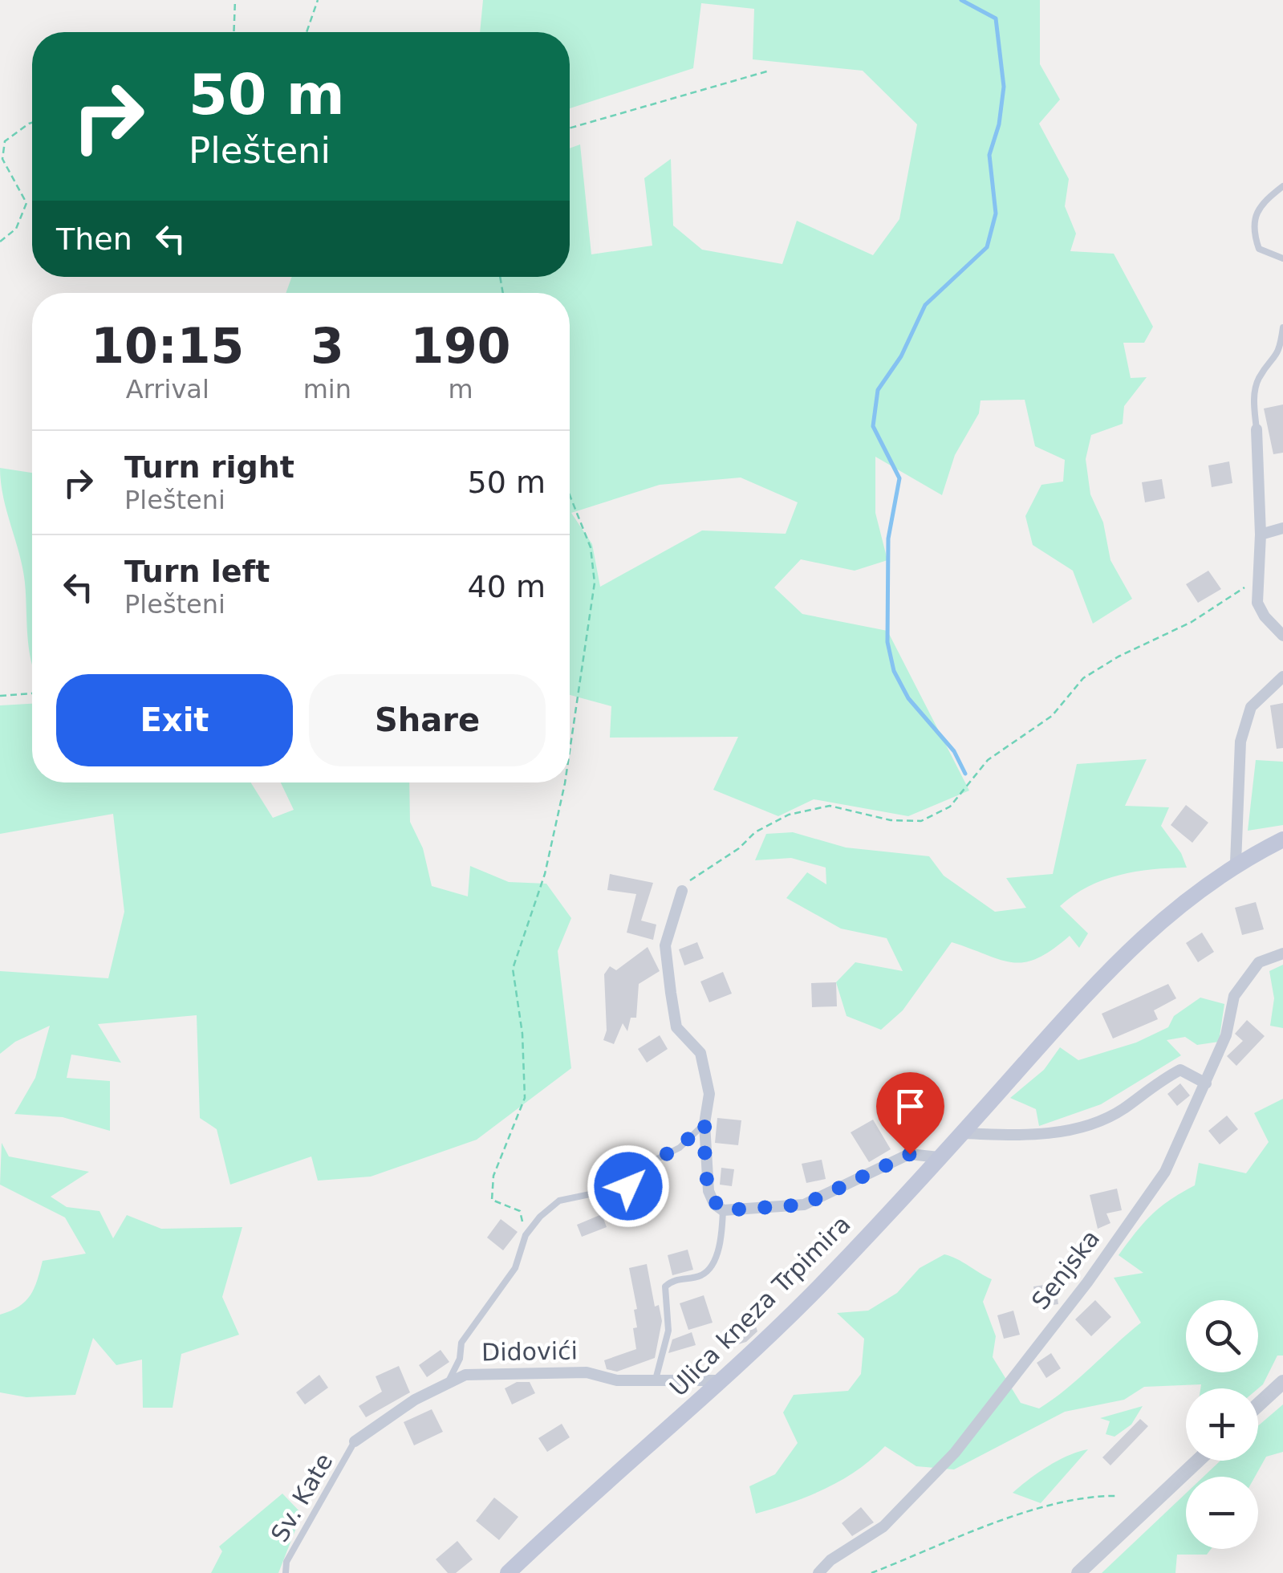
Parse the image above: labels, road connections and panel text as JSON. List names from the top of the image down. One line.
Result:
{"streets":{"main road":["Ulica kneza Trpimira"],"street":["Senjska","Didovići"],"lane":["Sv. Kate"]},"crossings":[["Ulica kneza Trpimira","Didovići"],["Didovići","Sv. Kate"]],"page":{"turn":["50 m","Plešteni"],"then":"Then","eta":["10:15","Arrival","3","min","190","m"],"list":[{"name":"Turn right","note":"Plešteni","value":"50 m"},{"name":"Turn left","note":"Plešteni","value":"40 m"}],"buttons":["Exit","Share"],"map_buttons":["+","−"]}}
